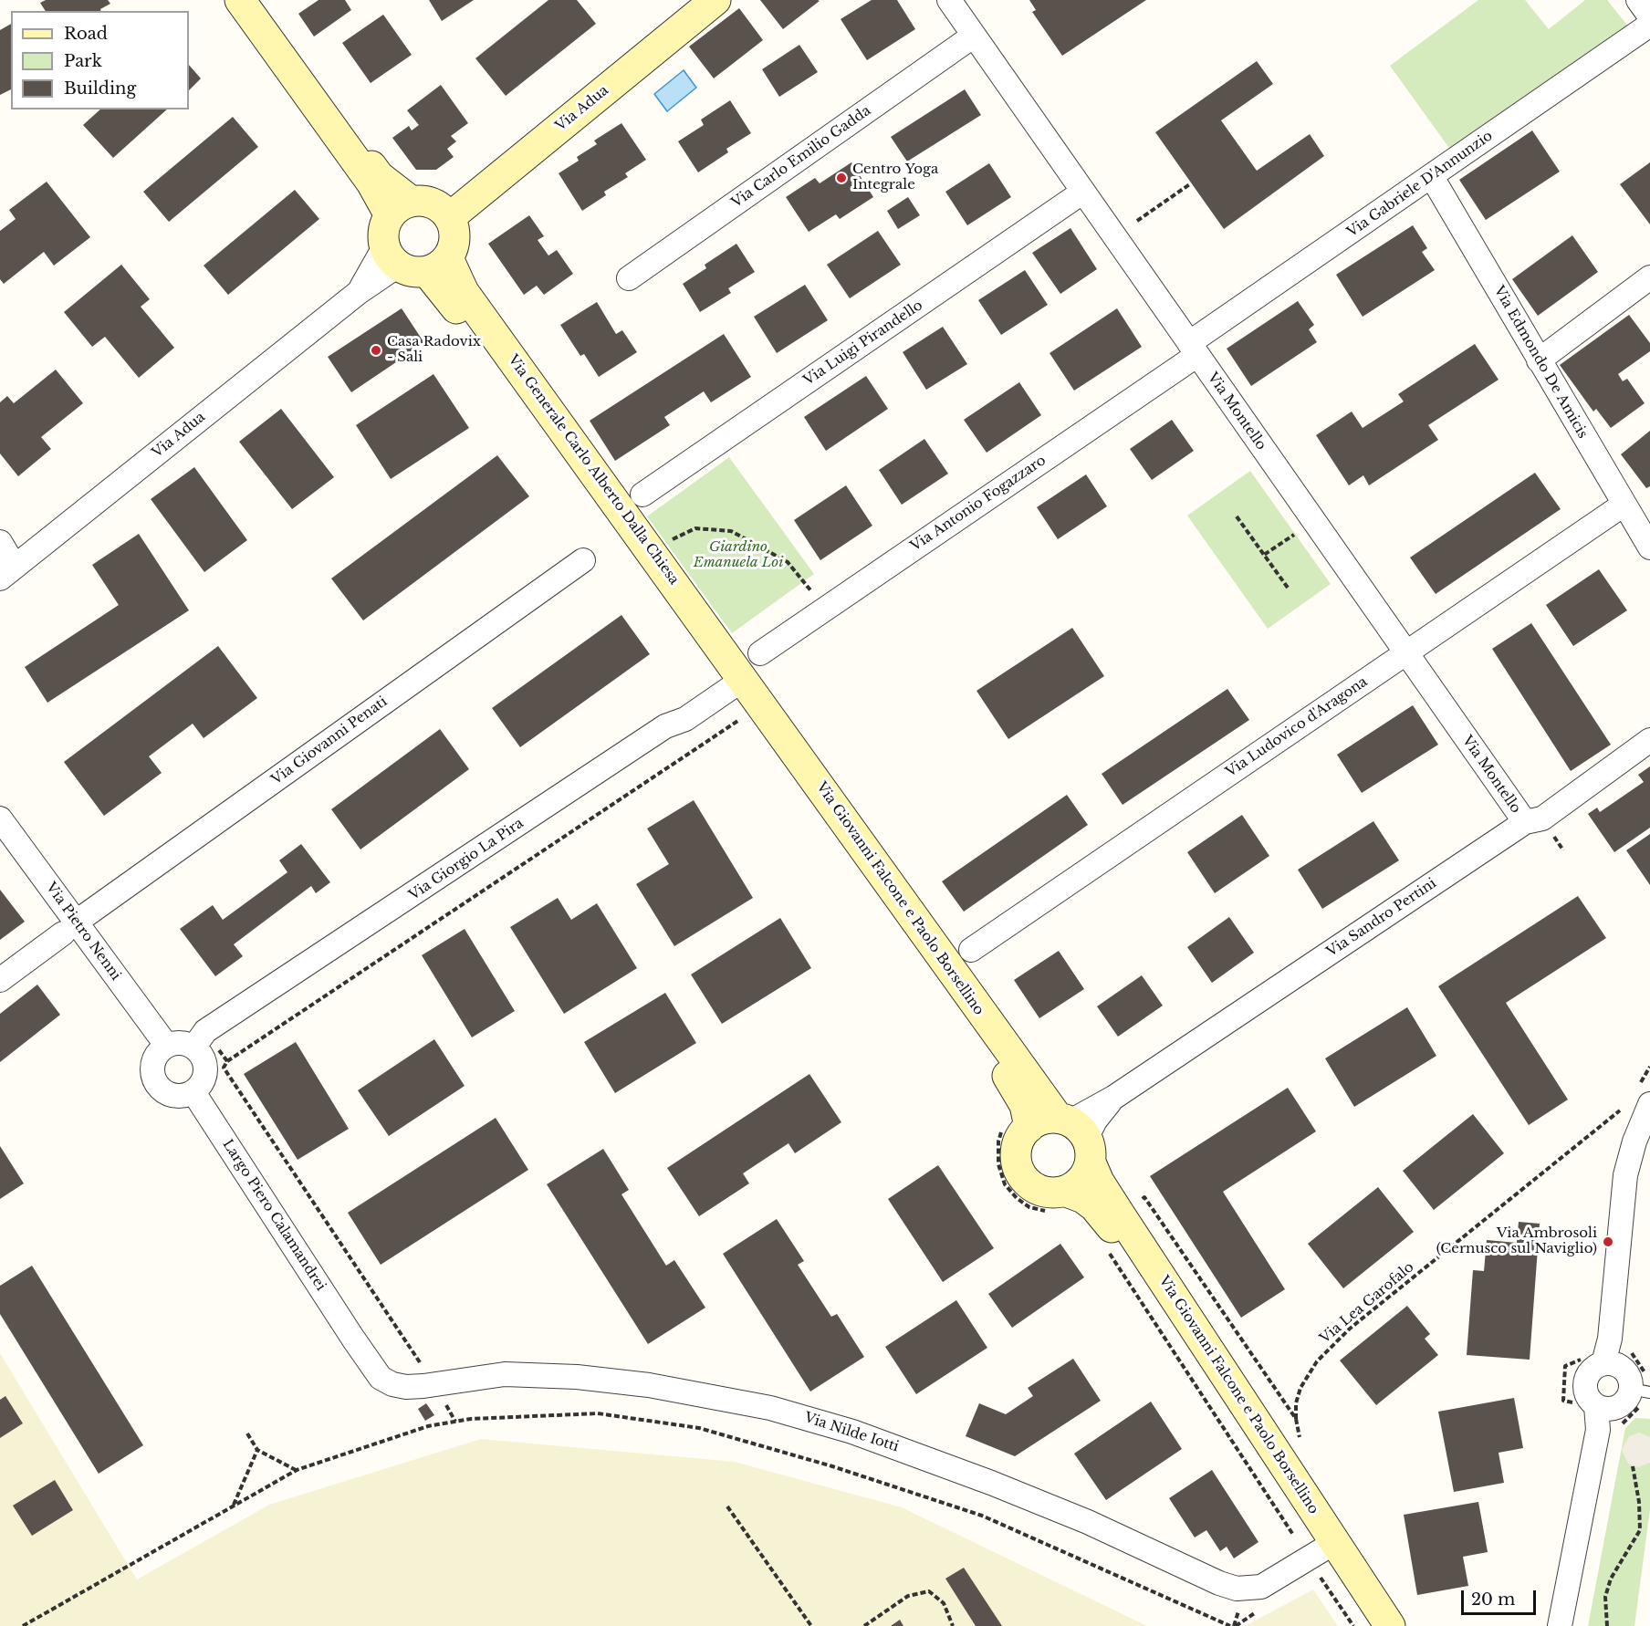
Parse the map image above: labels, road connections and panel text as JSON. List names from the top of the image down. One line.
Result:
{"streets":{"street":["Via Adua","Via Carlo Emilio Gadda","Via Gabriele D'Annunzio","Via Luigi Pirandello","Via Edmondo De Amicis","Via Montello","Via Generale Carlo Alberto Dalla Chiesa","Via Antonio Fogazzaro","Via Ludovico d'Aragona","Via Giovanni Penati","Via Giorgio La Pira","Via Giovanni Falcone e Paolo Borsellino","Via Sandro Pertini","Via Pietro Nenni","Largo Piero Calamandrei","Via Nilde Iotti"],"path":["Via Lea Garofalo"]},"crossings":[["Via Adua","Via Generale Carlo Alberto Dalla Chiesa"],["Via Carlo Emilio Gadda","Via Montello"],["Via Gabriele D'Annunzio","Via Edmondo De Amicis"],["Via Gabriele D'Annunzio","Via Montello"],["Via Gabriele D'Annunzio","Via Antonio Fogazzaro"],["Via Luigi Pirandello","Via Montello"],["Via Edmondo De Amicis","Via Ludovico d'Aragona"],["Via Montello","Via Antonio Fogazzaro"],["Via Montello","Via Ludovico d'Aragona"],["Via Montello","Via Sandro Pertini"],["Via Generale Carlo Alberto Dalla Chiesa","Via Giorgio La Pira"],["Via Generale Carlo Alberto Dalla Chiesa","Via Giovanni Falcone e Paolo Borsellino"],["Via Giovanni Penati","Via Pietro Nenni"],["Via Giorgio La Pira","Via Giovanni Falcone e Paolo Borsellino"],["Via Giorgio La Pira","Via Pietro Nenni"],["Via Giorgio La Pira","Largo Piero Calamandrei"],["Via Giovanni Falcone e Paolo Borsellino","Via Sandro Pertini"],["Via Giovanni Falcone e Paolo Borsellino","Via Nilde Iotti"],["Via Pietro Nenni","Largo Piero Calamandrei"],["Largo Piero Calamandrei","Via Nilde Iotti"]],"parks":["Giardino Emanuela Loi"],"places":["Centro Yoga Integrale","Casa Radovix - Sali","Via Ambrosoli (Cernusco sul Naviglio)"],"legend":["Road","Park","Building"],"scale_bar":"20 m"}
